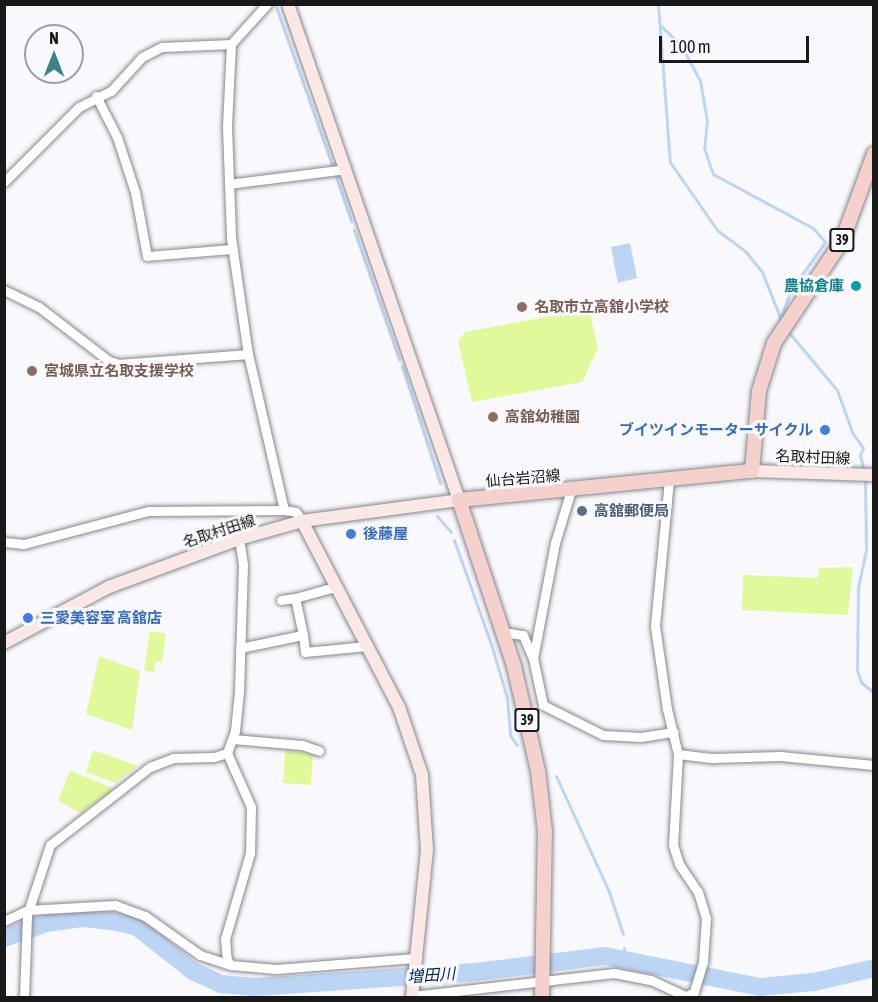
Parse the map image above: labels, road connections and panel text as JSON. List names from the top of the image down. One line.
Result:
{"streets":{"main road":["39","仙台岩沼線"],"street":["名取村田線"]},"crossings":[["39","名取村田線"],["39","仙台岩沼線"],["名取村田線","仙台岩沼線"]],"water":["増田川"],"places":["農協倉庫","名取市立高舘小学校","宮城県立名取支援学校","高舘幼稚園","ブイツインモーターサイクル","高舘郵便局","後藤屋","三愛美容室 高舘店"],"scale_bar":"100 m","north":"top"}
